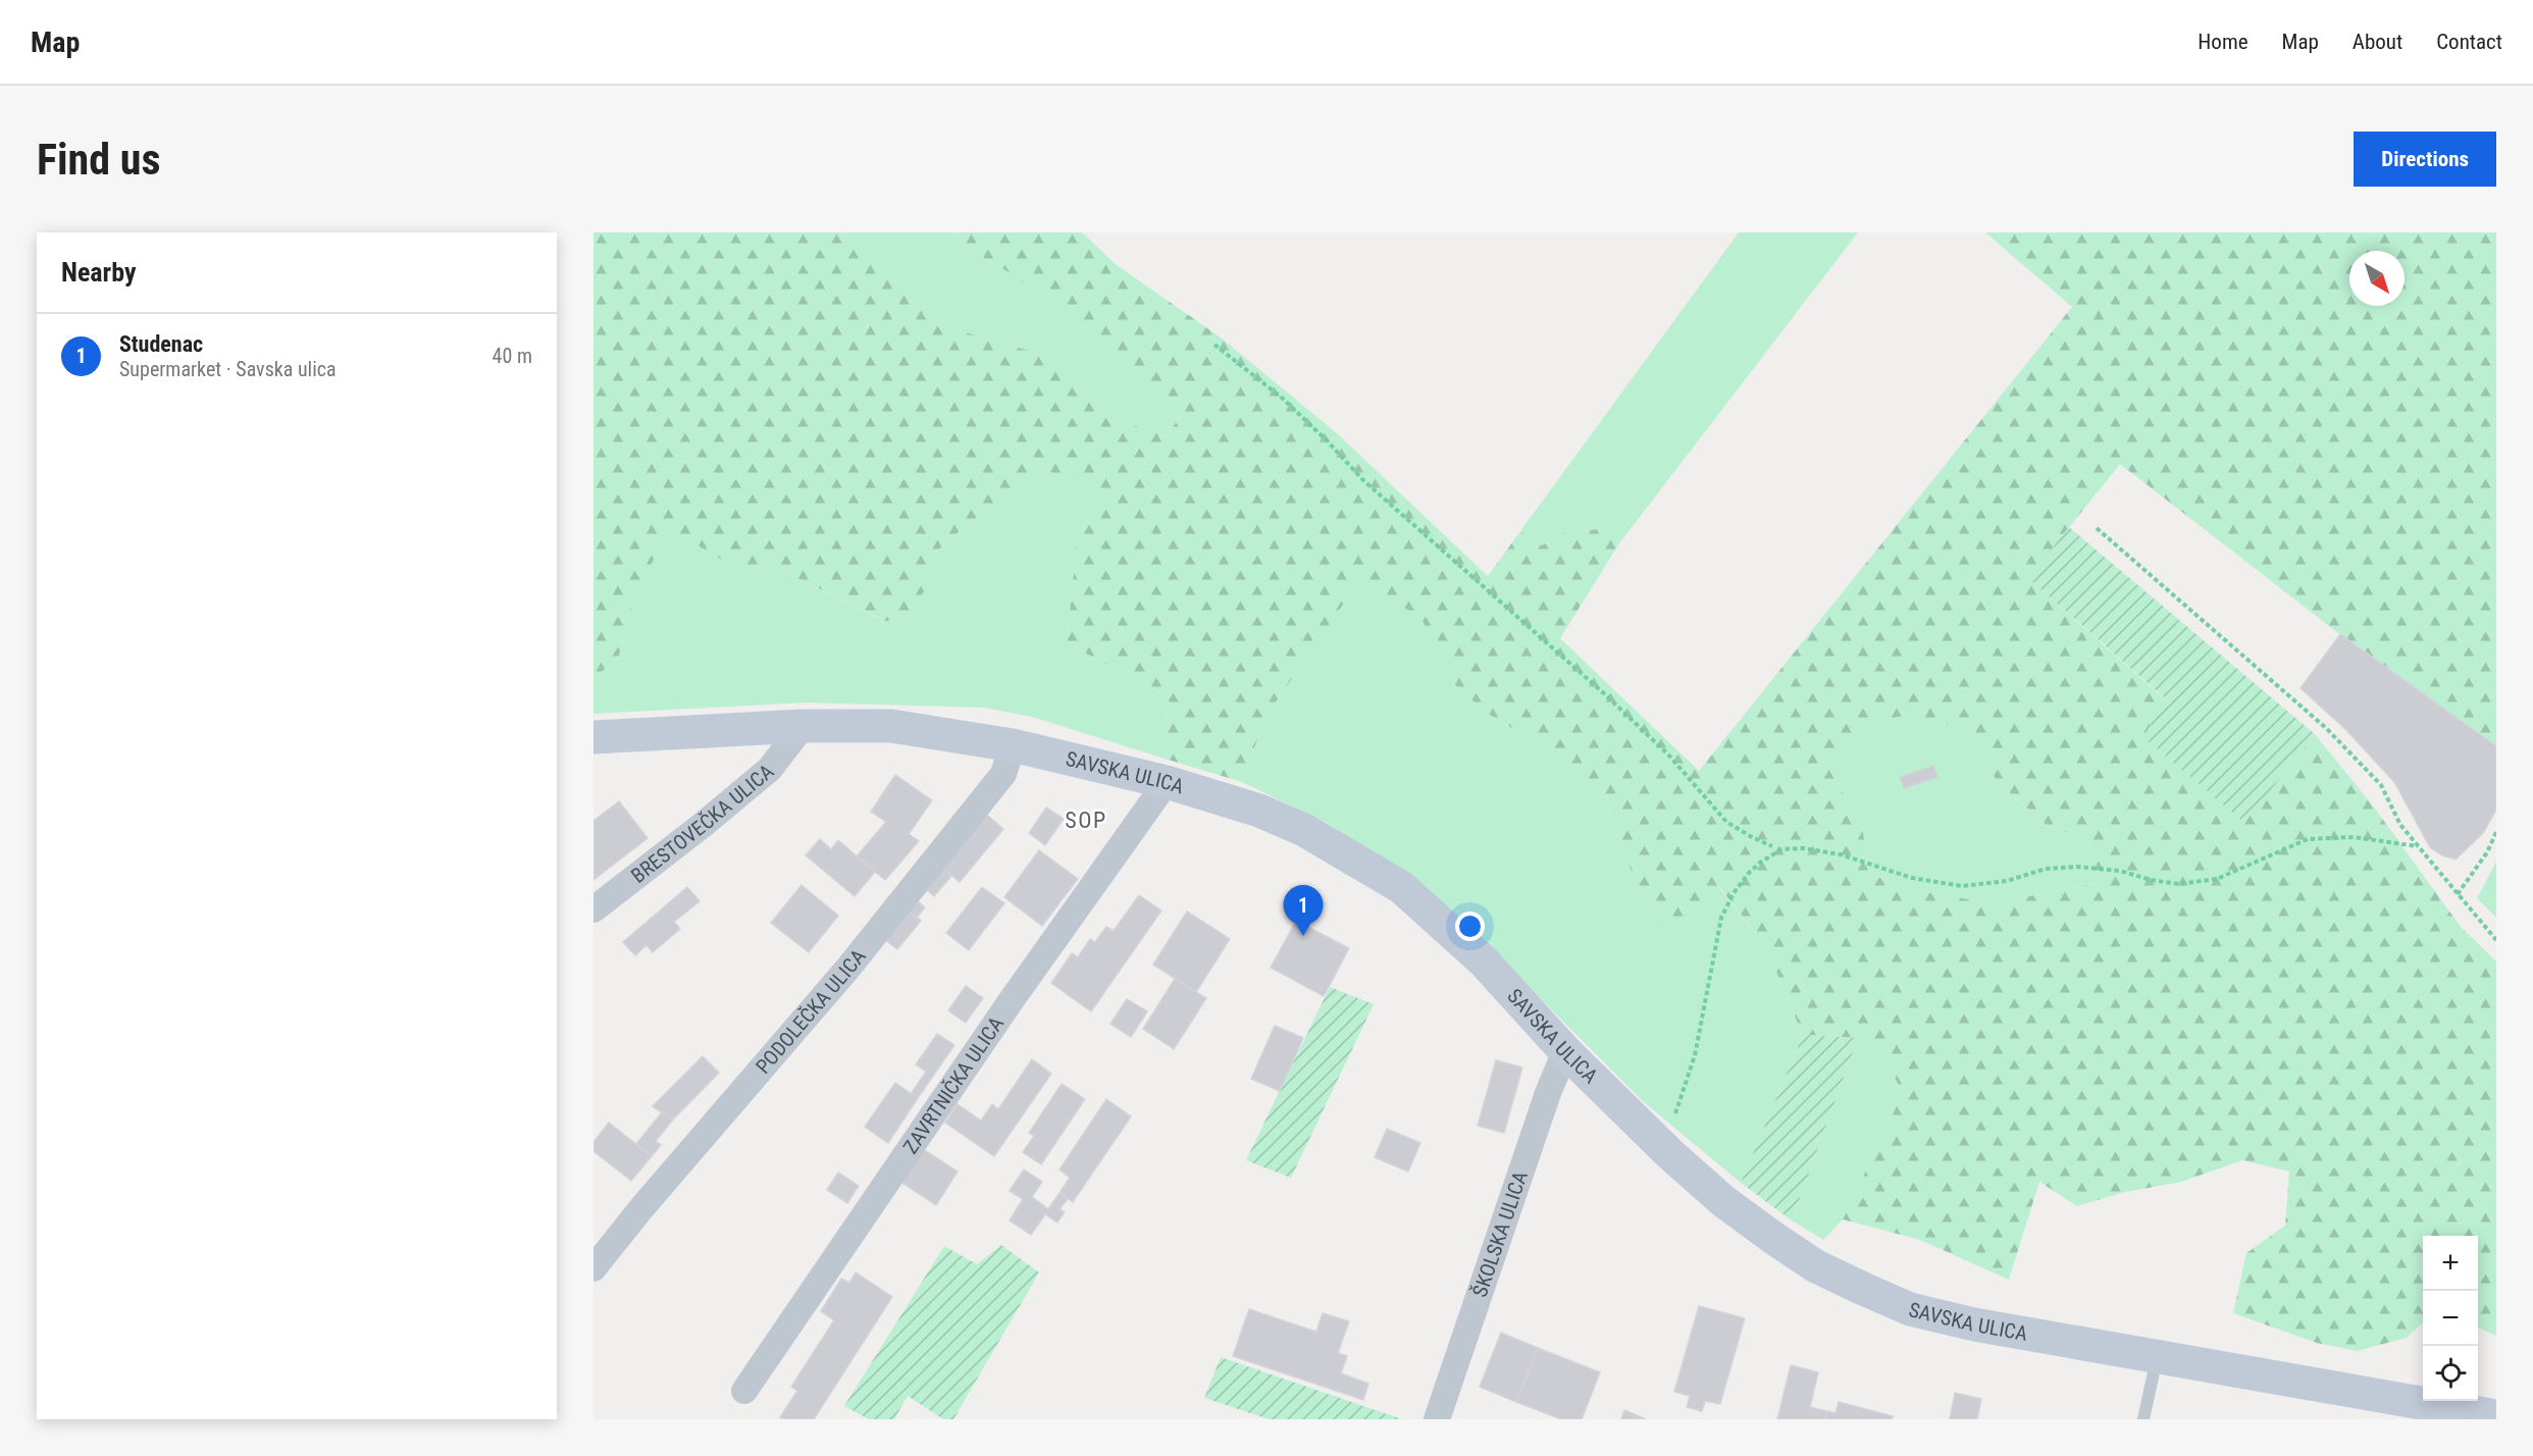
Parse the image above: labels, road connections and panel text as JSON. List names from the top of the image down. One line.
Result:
{"streets":{"main road":["SAVSKA ULICA"],"street":["BRESTOVEČKA ULICA","PODOLEČKA ULICA","ZAVRTNIČKA ULICA","ŠKOLSKA ULICA"]},"crossings":[["SAVSKA ULICA","BRESTOVEČKA ULICA"],["SAVSKA ULICA","PODOLEČKA ULICA"],["SAVSKA ULICA","ZAVRTNIČKA ULICA"],["SAVSKA ULICA","ŠKOLSKA ULICA"]],"districts":["SOP"],"north":"bottom right","page":{"header":"Map","nav":["Home","Map","About","Contact"],"buttons":"Directions","title":"Find us","heading":"Nearby","list":[{"mark":"1","name":"Studenac","note":"Supermarket · Savska ulica","value":"40 m"}],"pins":"1","map_buttons":["+","−"]}}
